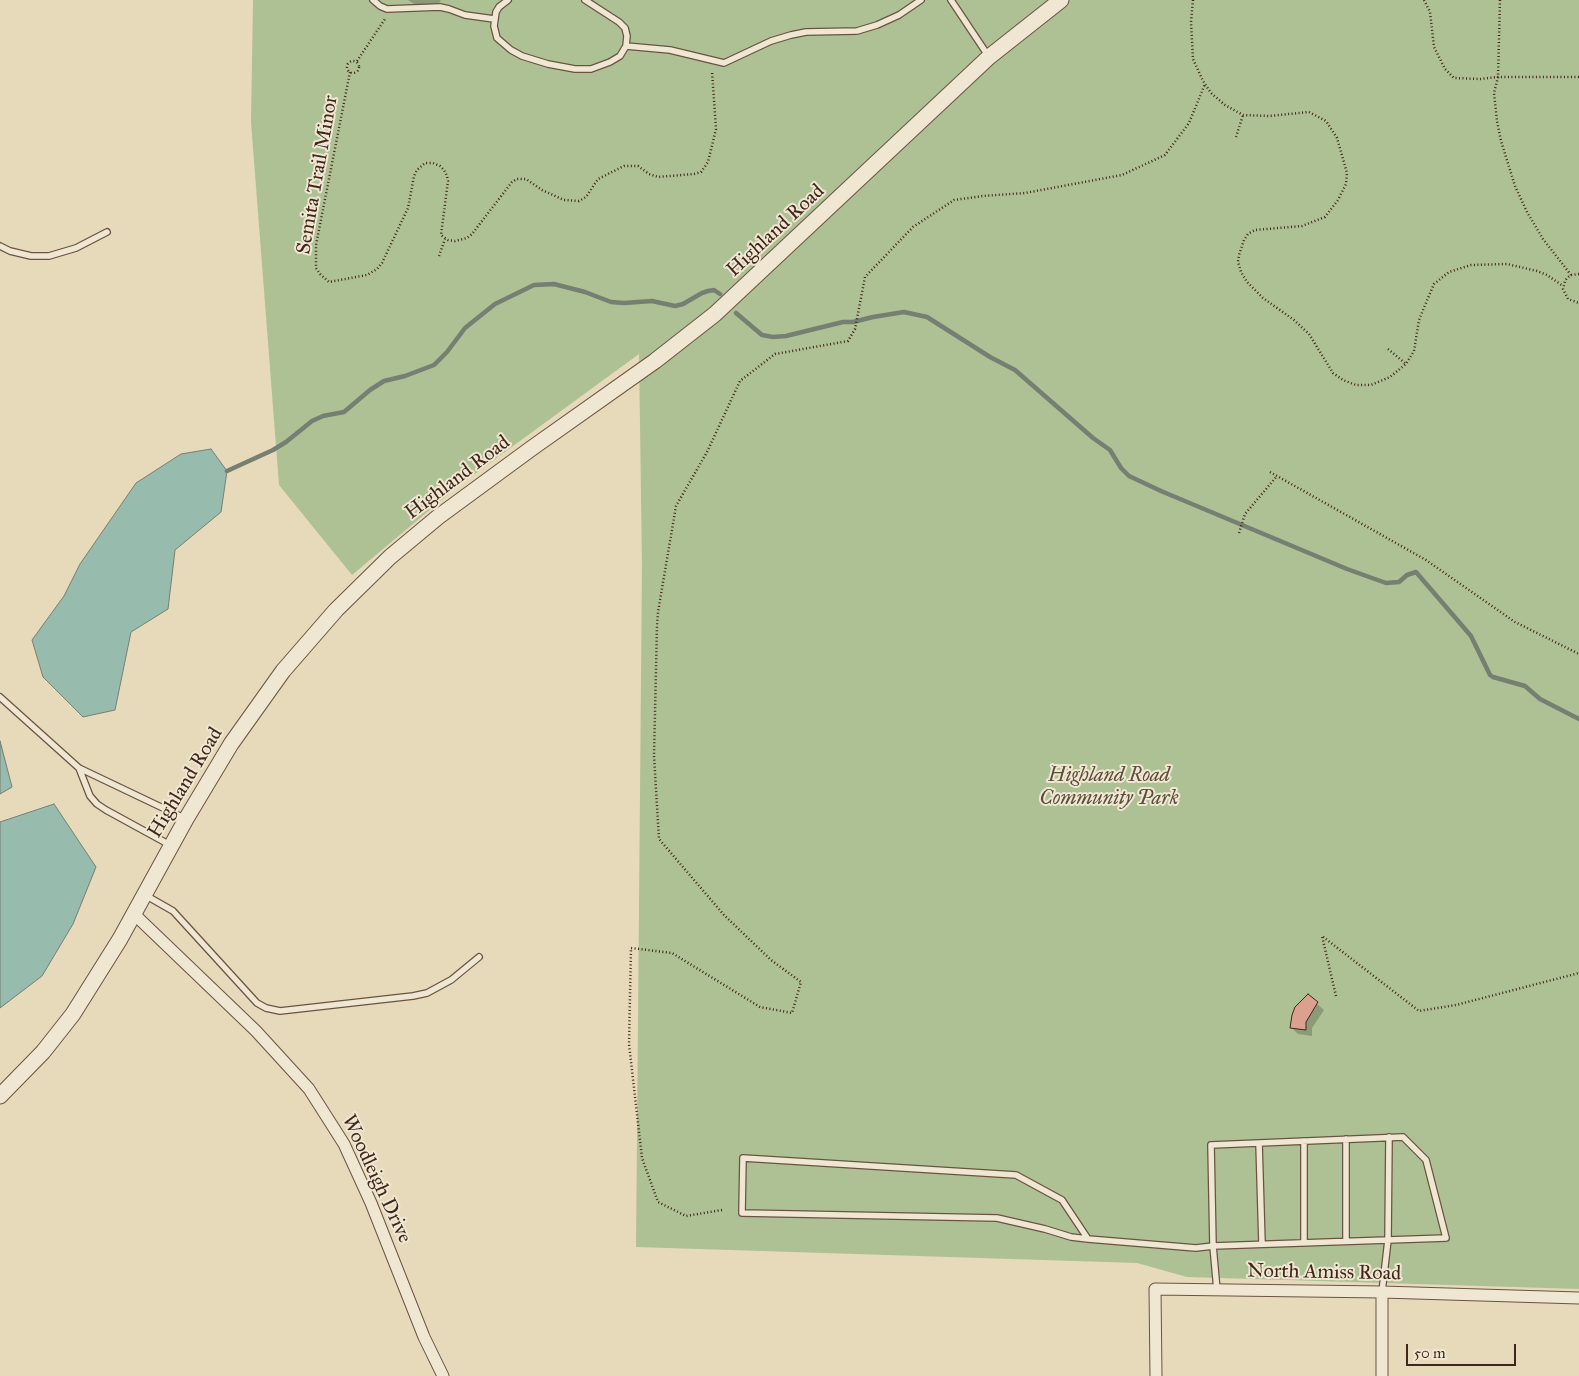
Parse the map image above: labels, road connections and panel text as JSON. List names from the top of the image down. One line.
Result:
{"streets":{"street":["Highland Road","Woodleigh Drive","North Amiss Road"],"path":["Semita Trail Minor"]},"crossings":[["Highland Road","Woodleigh Drive"]],"parks":["Highland Road Community Park"],"scale_bar":"50 m"}
